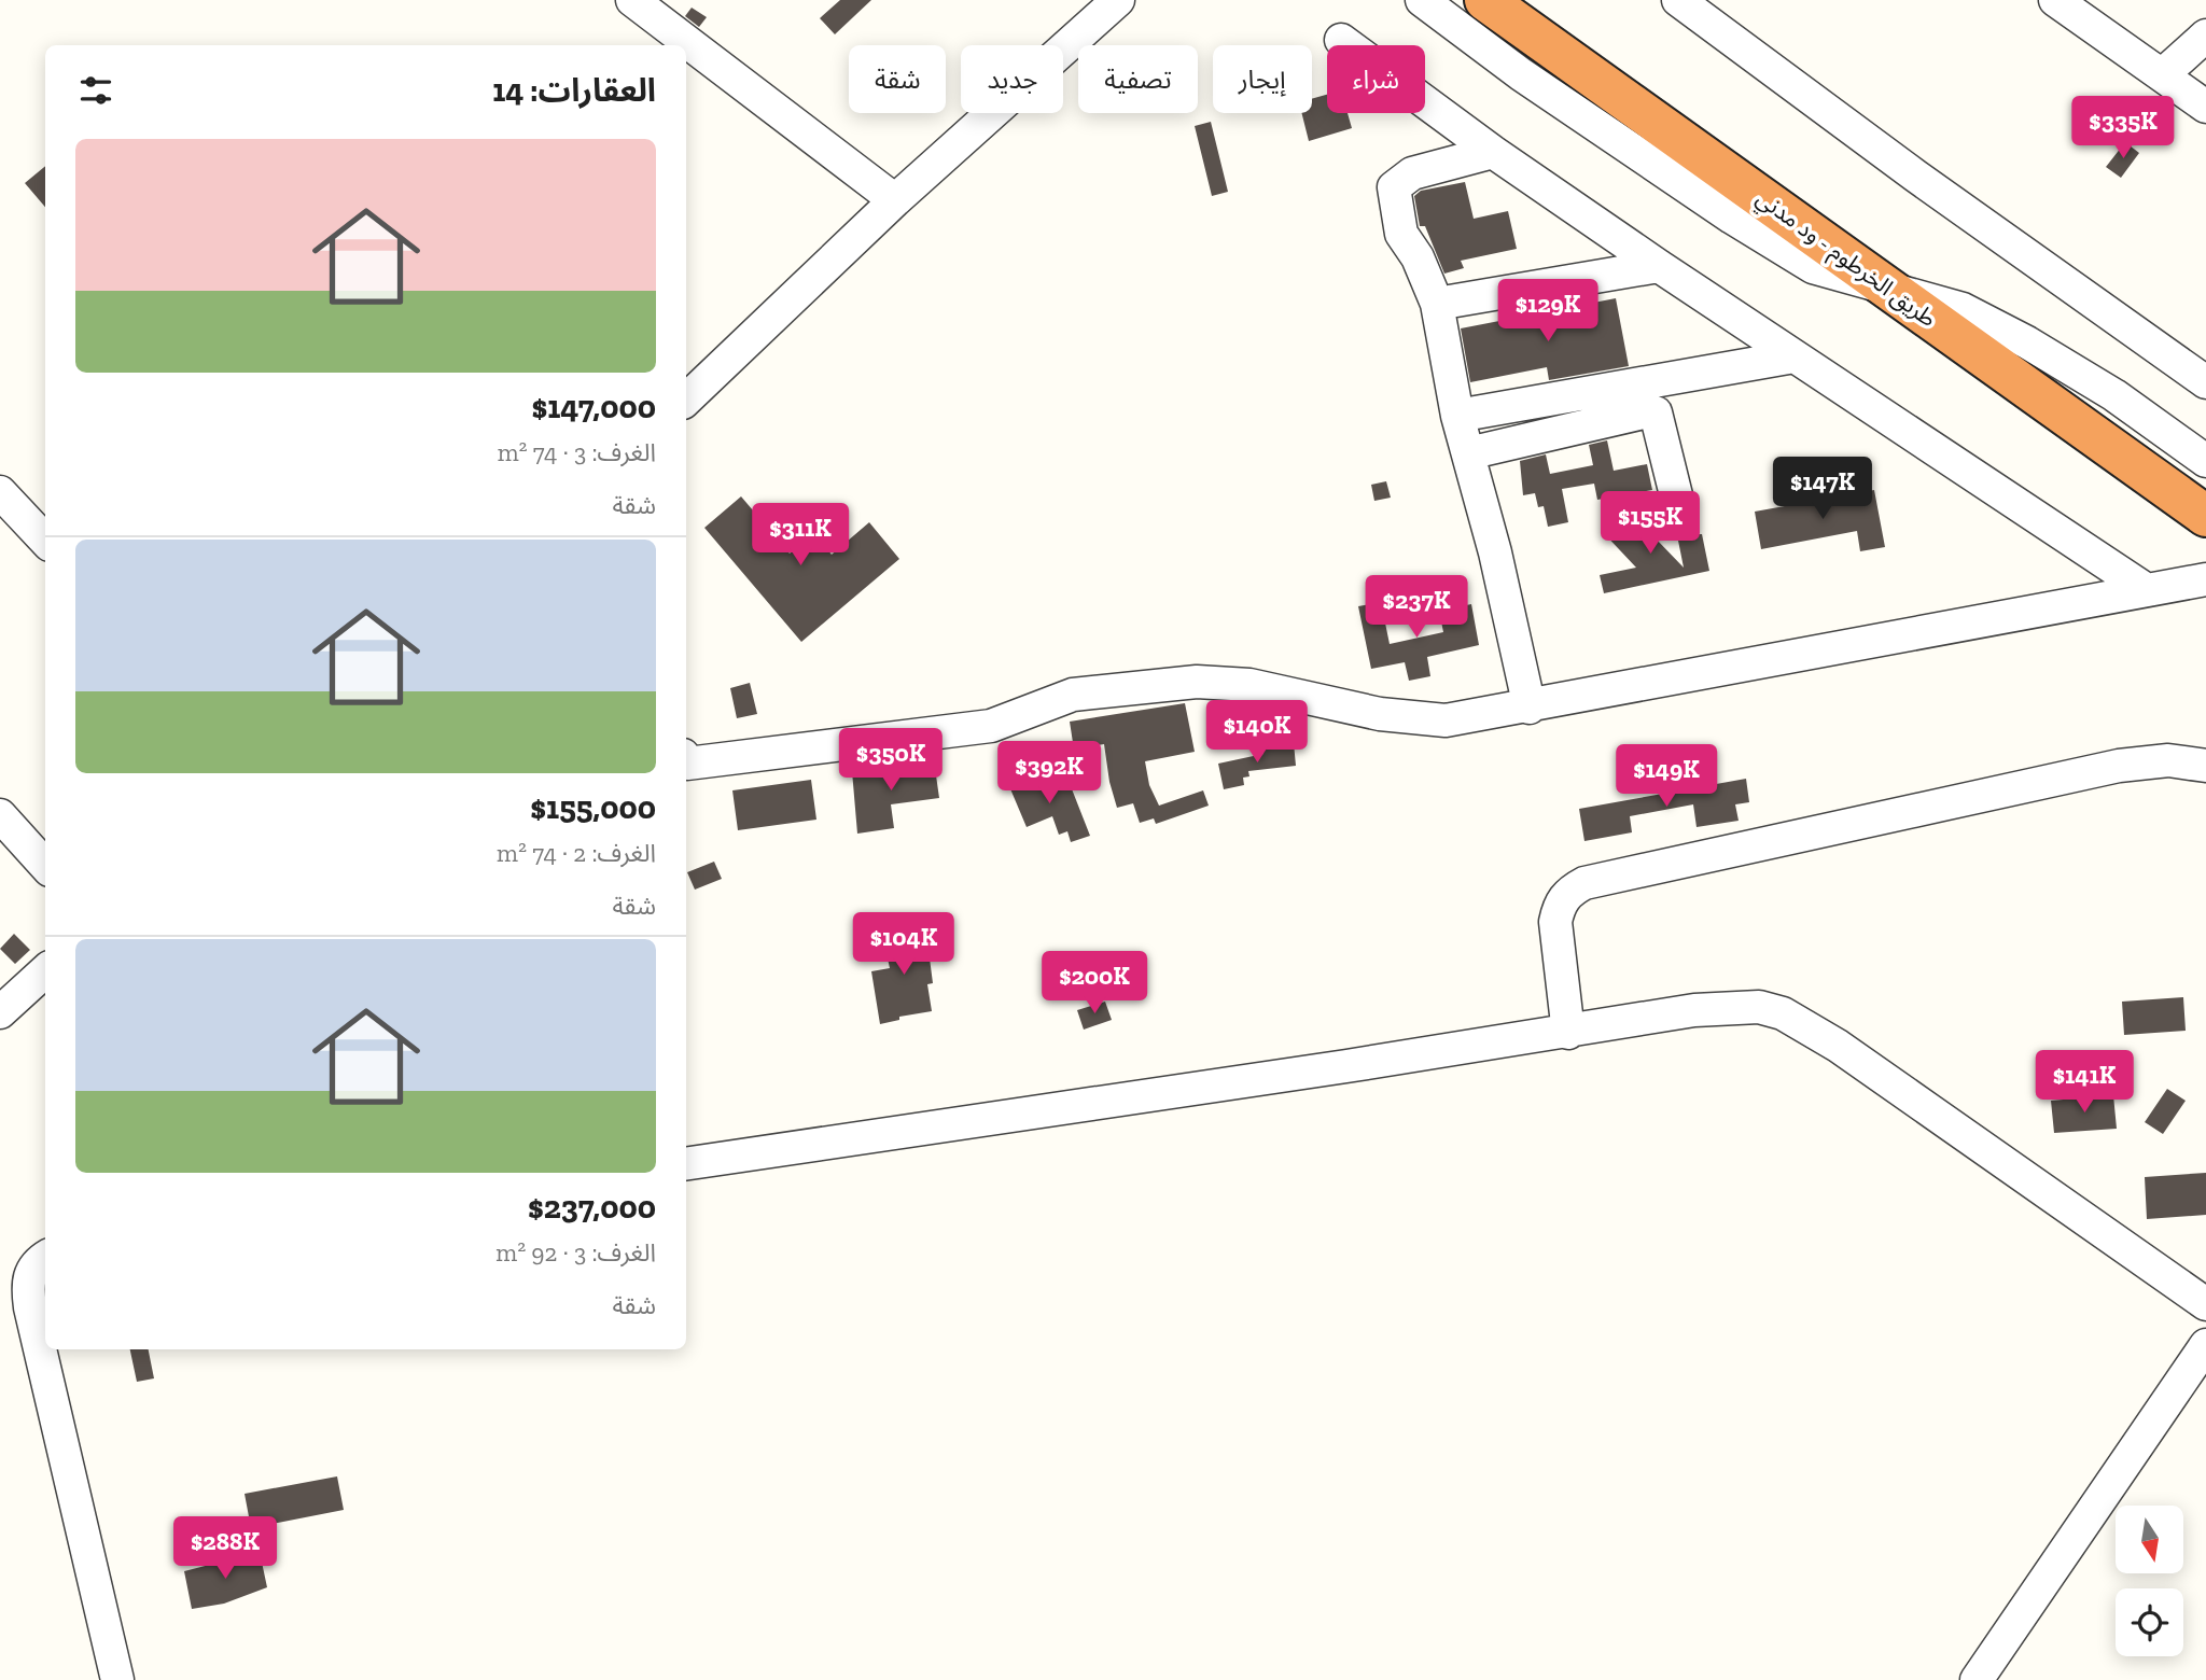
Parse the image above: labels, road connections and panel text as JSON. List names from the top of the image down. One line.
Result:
{"streets":{"highway":["طريق الخرطوم - ود مدني"]},"north":"bottom","page":{"chip":["شراء","إيجار","تصفية","جديد","شقة"],"heading":"العقارات: 14","price":["$335K","$129K","$147K","$155K","$311K","$237K","$140K","$350K","$392K","$149K","$104K","$200K","$141K","$288K"],"list":[{"name":"$147,000","note":"الغرف: 3 · 74 m² · شقة"},{"name":"$155,000","note":"الغرف: 2 · 74 m² · شقة"},{"name":"$237,000","note":"الغرف: 3 · 92 m² · شقة"}]}}
